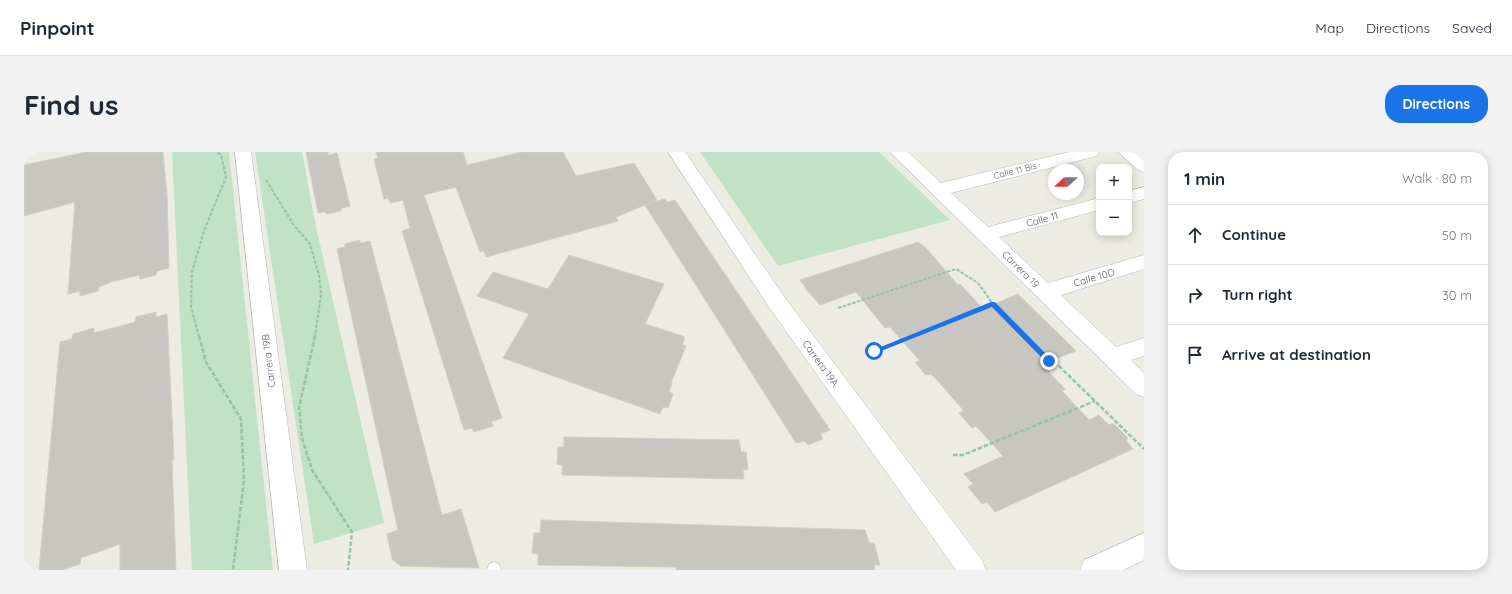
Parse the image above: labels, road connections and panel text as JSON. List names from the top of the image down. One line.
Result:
{"streets":{"street":["Calle 11 Bis","Calle 11","Carrera 19","Calle 10D","Carrera 19B","Carrera 19A"]},"crossings":[["Calle 11 Bis","Carrera 19"],["Calle 11","Carrera 19"],["Carrera 19","Calle 10D"]],"north":"left","page":{"header":"Pinpoint","nav":["Map","Directions","Saved"],"buttons":"Directions","title":"Find us","heading":["1 min","Walk · 80 m"],"map_buttons":["+","−"],"list":[["Continue","50 m"],["Turn right","30 m"],"Arrive at destination"]}}
